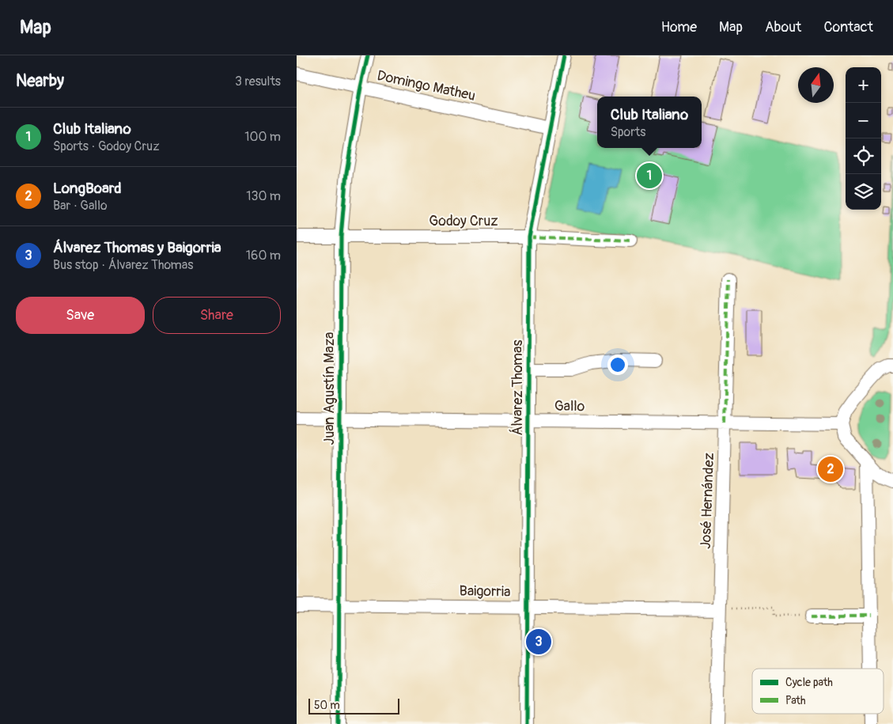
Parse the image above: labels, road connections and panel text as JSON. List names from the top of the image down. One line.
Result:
{"streets":{"street":["Domingo Matheu","Godoy Cruz","Álvarez Thomas","Juan Agustín Maza","Gallo","José Hernández","Baigorria"]},"crossings":[["Domingo Matheu","Álvarez Thomas"],["Domingo Matheu","Juan Agustín Maza"],["Godoy Cruz","Álvarez Thomas"],["Godoy Cruz","Juan Agustín Maza"],["Álvarez Thomas","Gallo"],["Álvarez Thomas","Baigorria"],["Juan Agustín Maza","Gallo"],["Juan Agustín Maza","Baigorria"],["Gallo","José Hernández"],["José Hernández","Baigorria"]],"legend":["Cycle path","Path"],"scale_bar":"50 m","north":"top","page":{"header":"Map","nav":["Home","Map","About","Contact"],"heading":["Nearby","3 results"],"map_buttons":["+","−"],"popup":["Club Italiano","Sports"],"list":[{"mark":"1","name":"Club Italiano","note":"Sports · Godoy Cruz","value":"100 m"},{"mark":"2","name":"LongBoard","note":"Bar · Gallo","value":"130 m"},{"mark":"3","name":"Álvarez Thomas y Baigorria","note":"Bus stop · Álvarez Thomas","value":"160 m"}],"pins":["1","2","3"],"buttons":["Save","Share"],"scale":"50 m"}}
